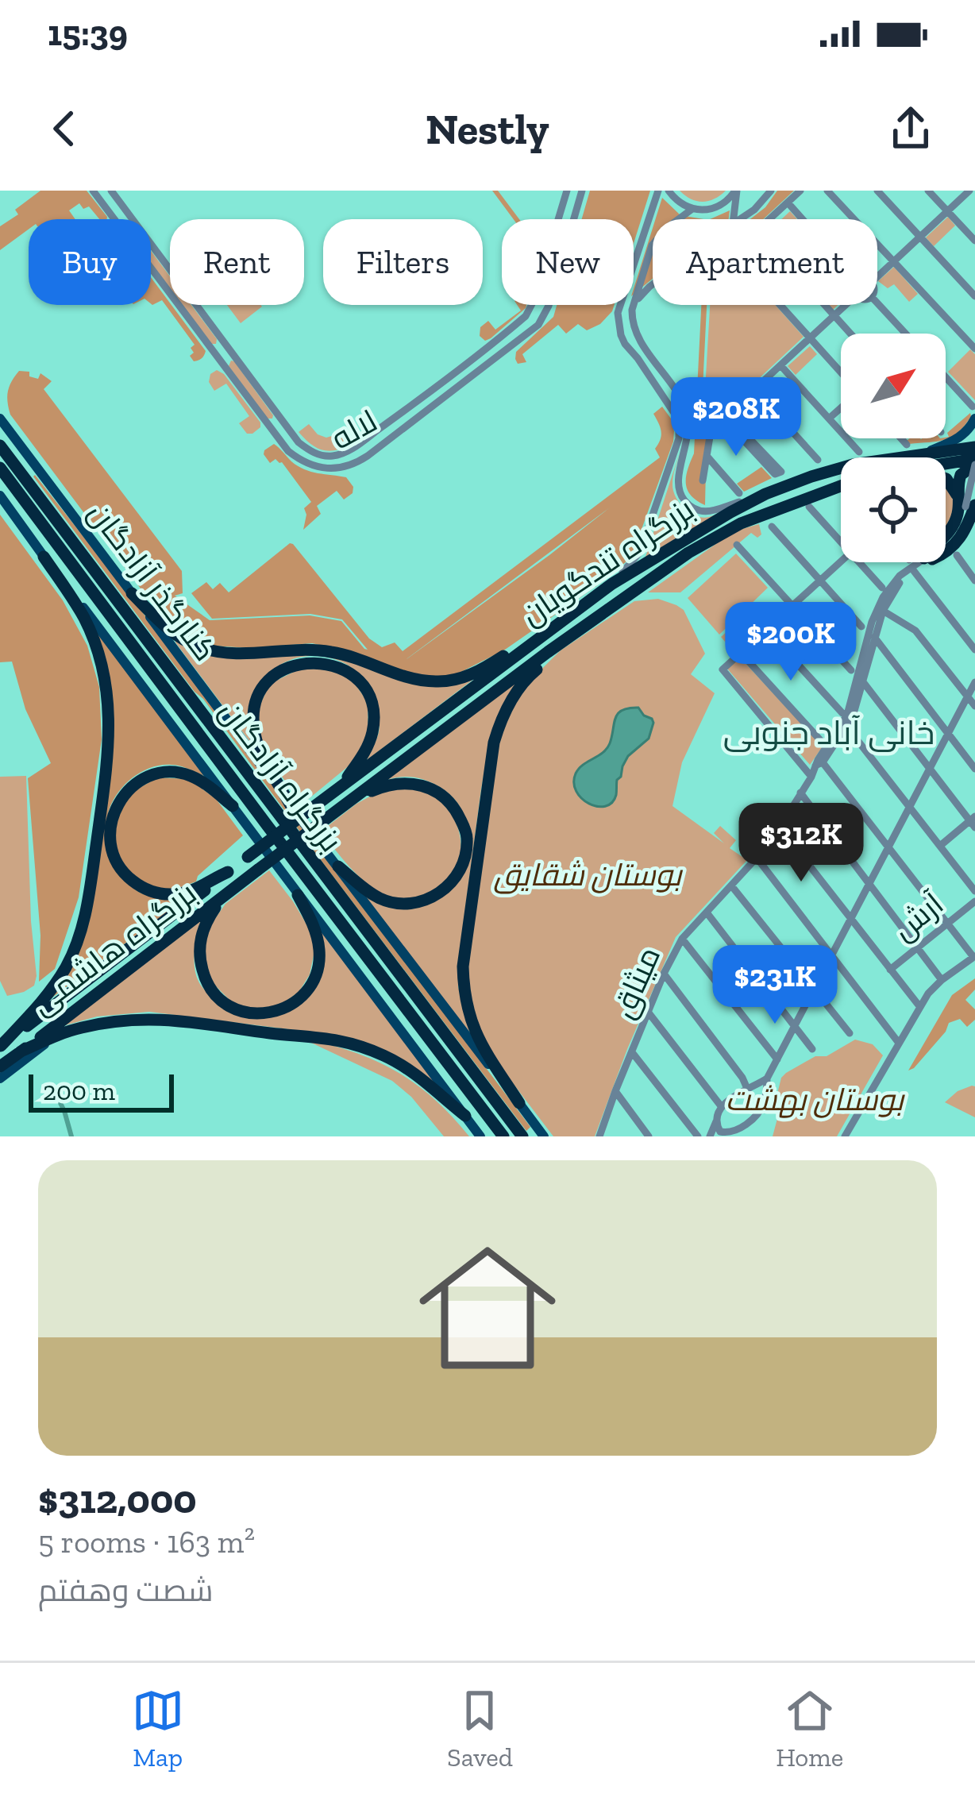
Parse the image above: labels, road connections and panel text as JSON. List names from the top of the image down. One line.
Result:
{"streets":{"highway":["بزرگراه تندگویان","بزرگراه آزادگان","بزرگراه هاشمی"],"main road":["کنارگذر آزادگان"],"street":["لاله","آرش","میثاق"]},"crossings":[["بزرگراه تندگویان","بزرگراه هاشمی"]],"districts":["خانی آباد جنوبی"],"parks":["بوستان شقایق","بوستان بهشت"],"scale_bar":"200 m","north":"top right","page":{"status":"15:39","header":"Nestly","chip":["Buy","Rent","Filters","New","Apartment"],"price":["$208K","$200K","$312K","$231K"],"scale":"200 m","list":[{"name":"$312,000","note":"5 rooms · 163 m² · شصت وهفتم"}],"tabs":["Map","Saved","Home"]}}
